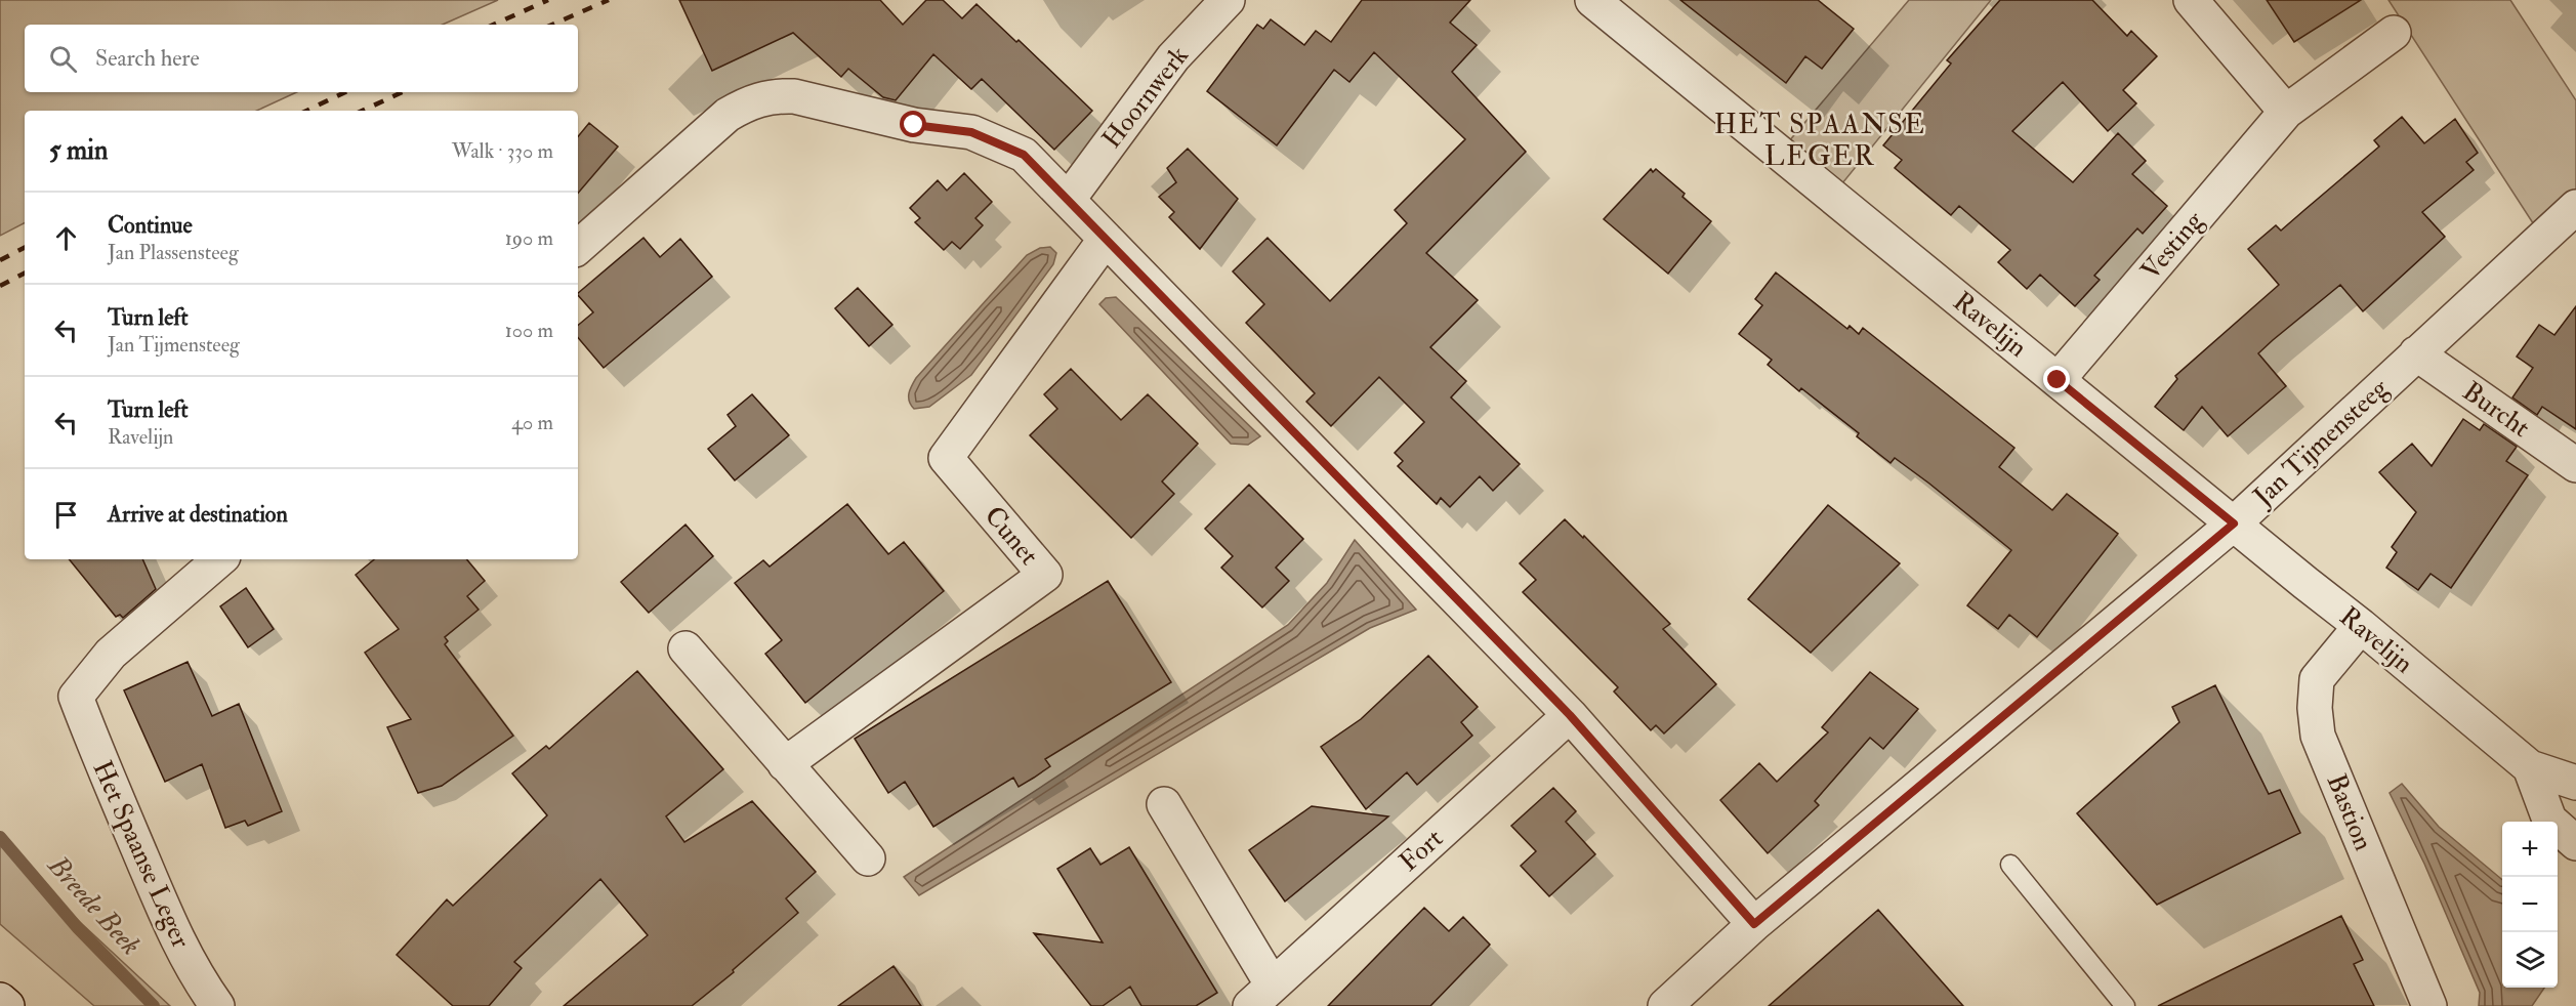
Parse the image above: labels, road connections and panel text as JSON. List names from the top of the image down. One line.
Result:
{"streets":{"street":["Hoornwerk","Vesting","Ravelijn","Burcht","Jan Tijmensteeg","Cunet","Bastion","Fort","Het Spaanse Leger"]},"crossings":[["Vesting","Ravelijn"],["Ravelijn","Jan Tijmensteeg"],["Ravelijn","Bastion"],["Burcht","Jan Tijmensteeg"]],"districts":["HET SPAANSE LEGER"],"water":["Breede Beek"],"page":{"search":"Search here","heading":["5 min","Walk · 330 m"],"list":[["Continue","Jan Plassensteeg","190 m"],["Turn left","Jan Tijmensteeg","100 m"],["Turn left","Ravelijn","40 m"],"Arrive at destination"],"map_buttons":["+","−"]}}
